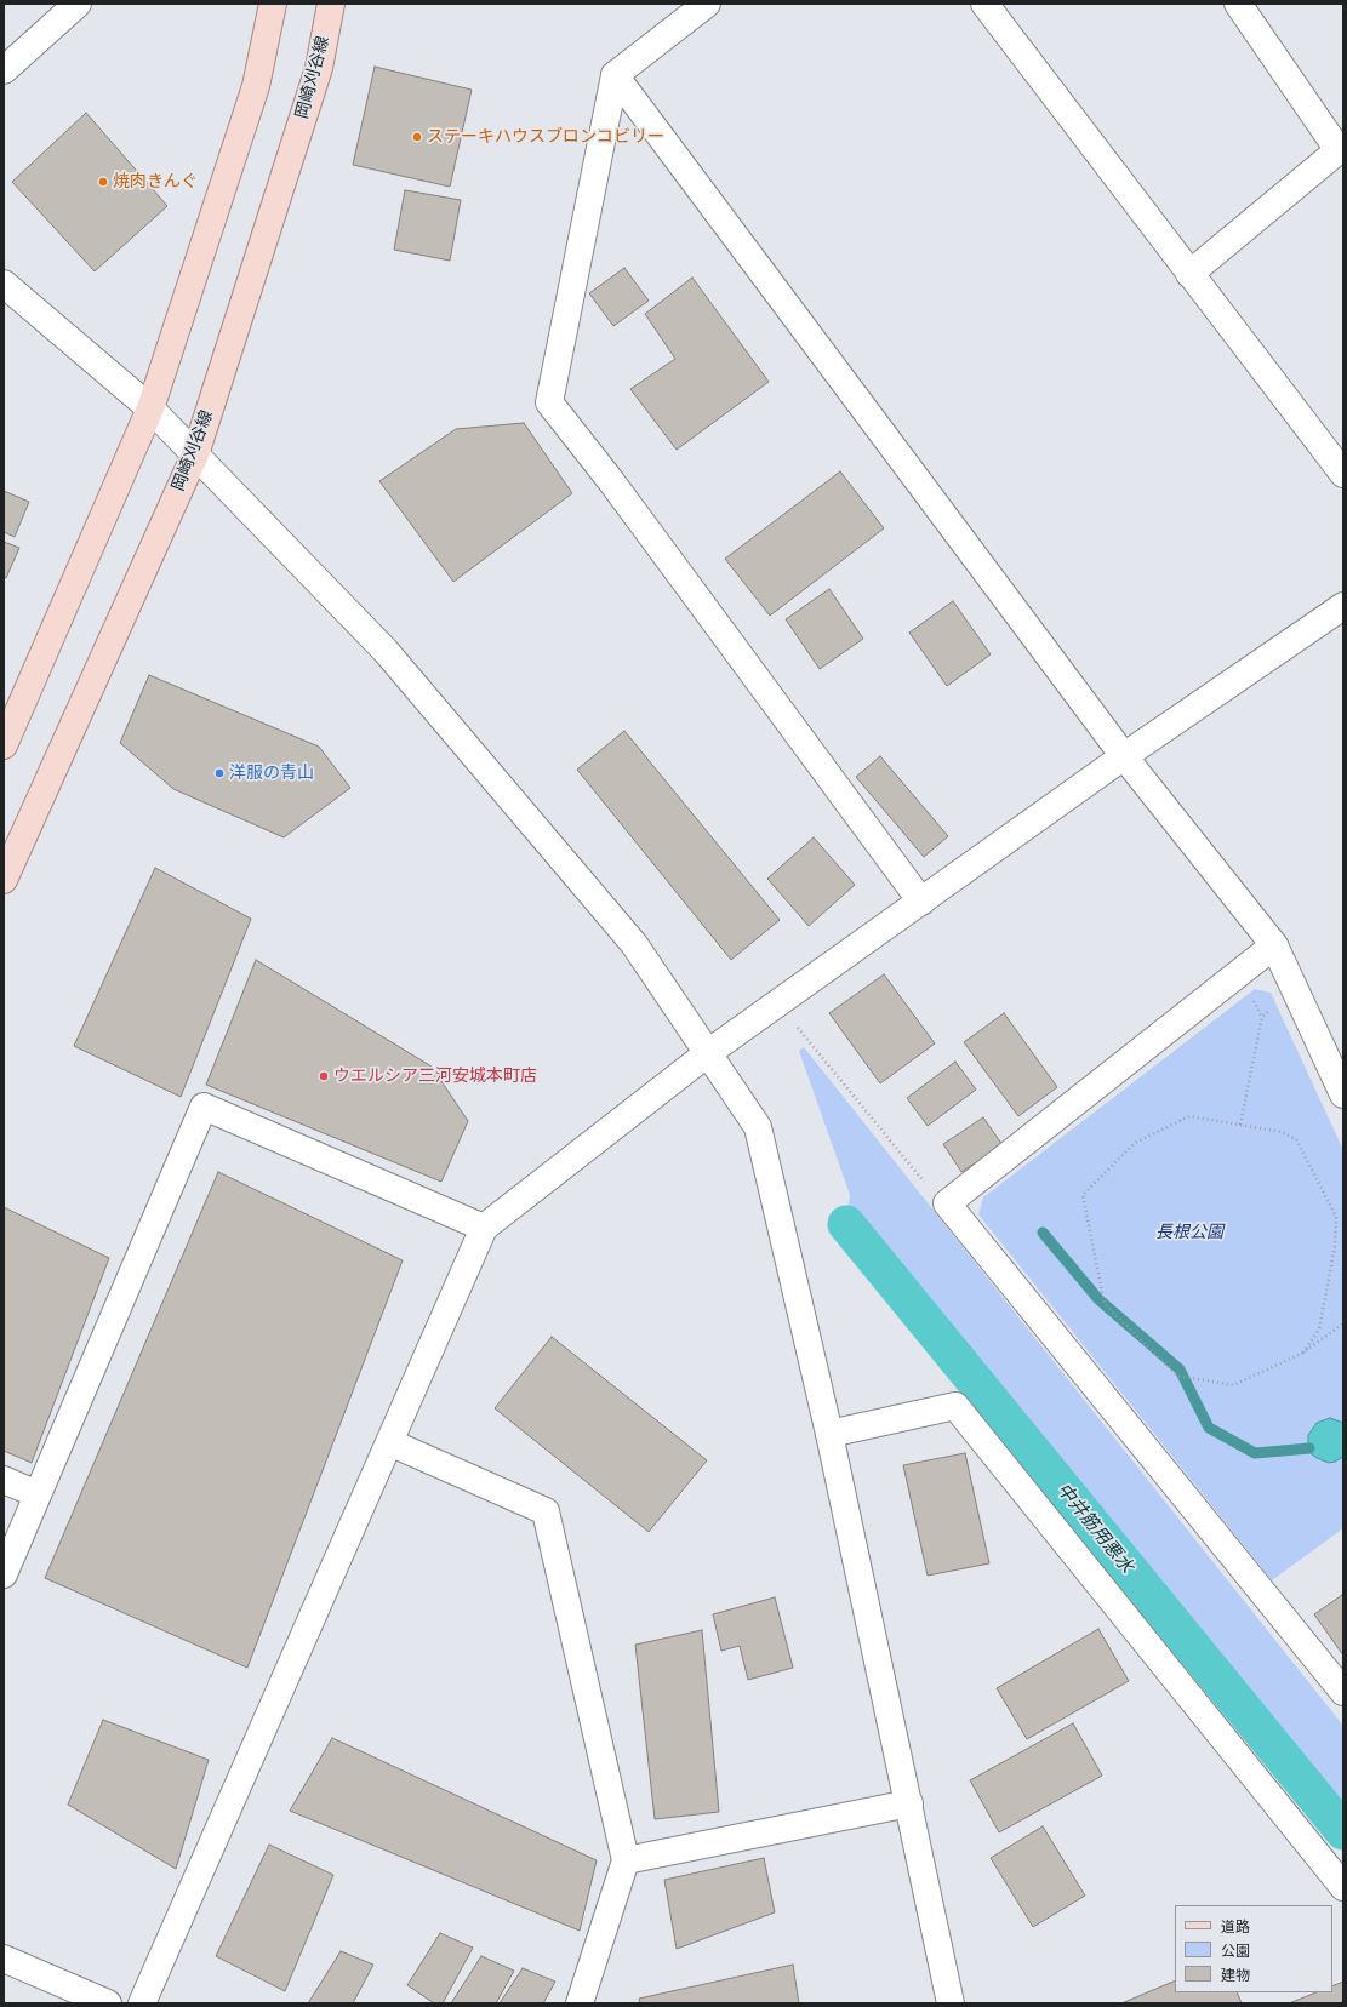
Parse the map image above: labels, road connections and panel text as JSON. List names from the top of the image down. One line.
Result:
{"streets":{"main road":["岡崎刈谷線"]},"water":["中井筋用悪水"],"parks":["長根公園"],"places":["ステーキハウスブロンコビリー","焼肉きんぐ","洋服の青山","ウエルシア三河安城本町店"],"legend":["道路","公園","建物"]}
